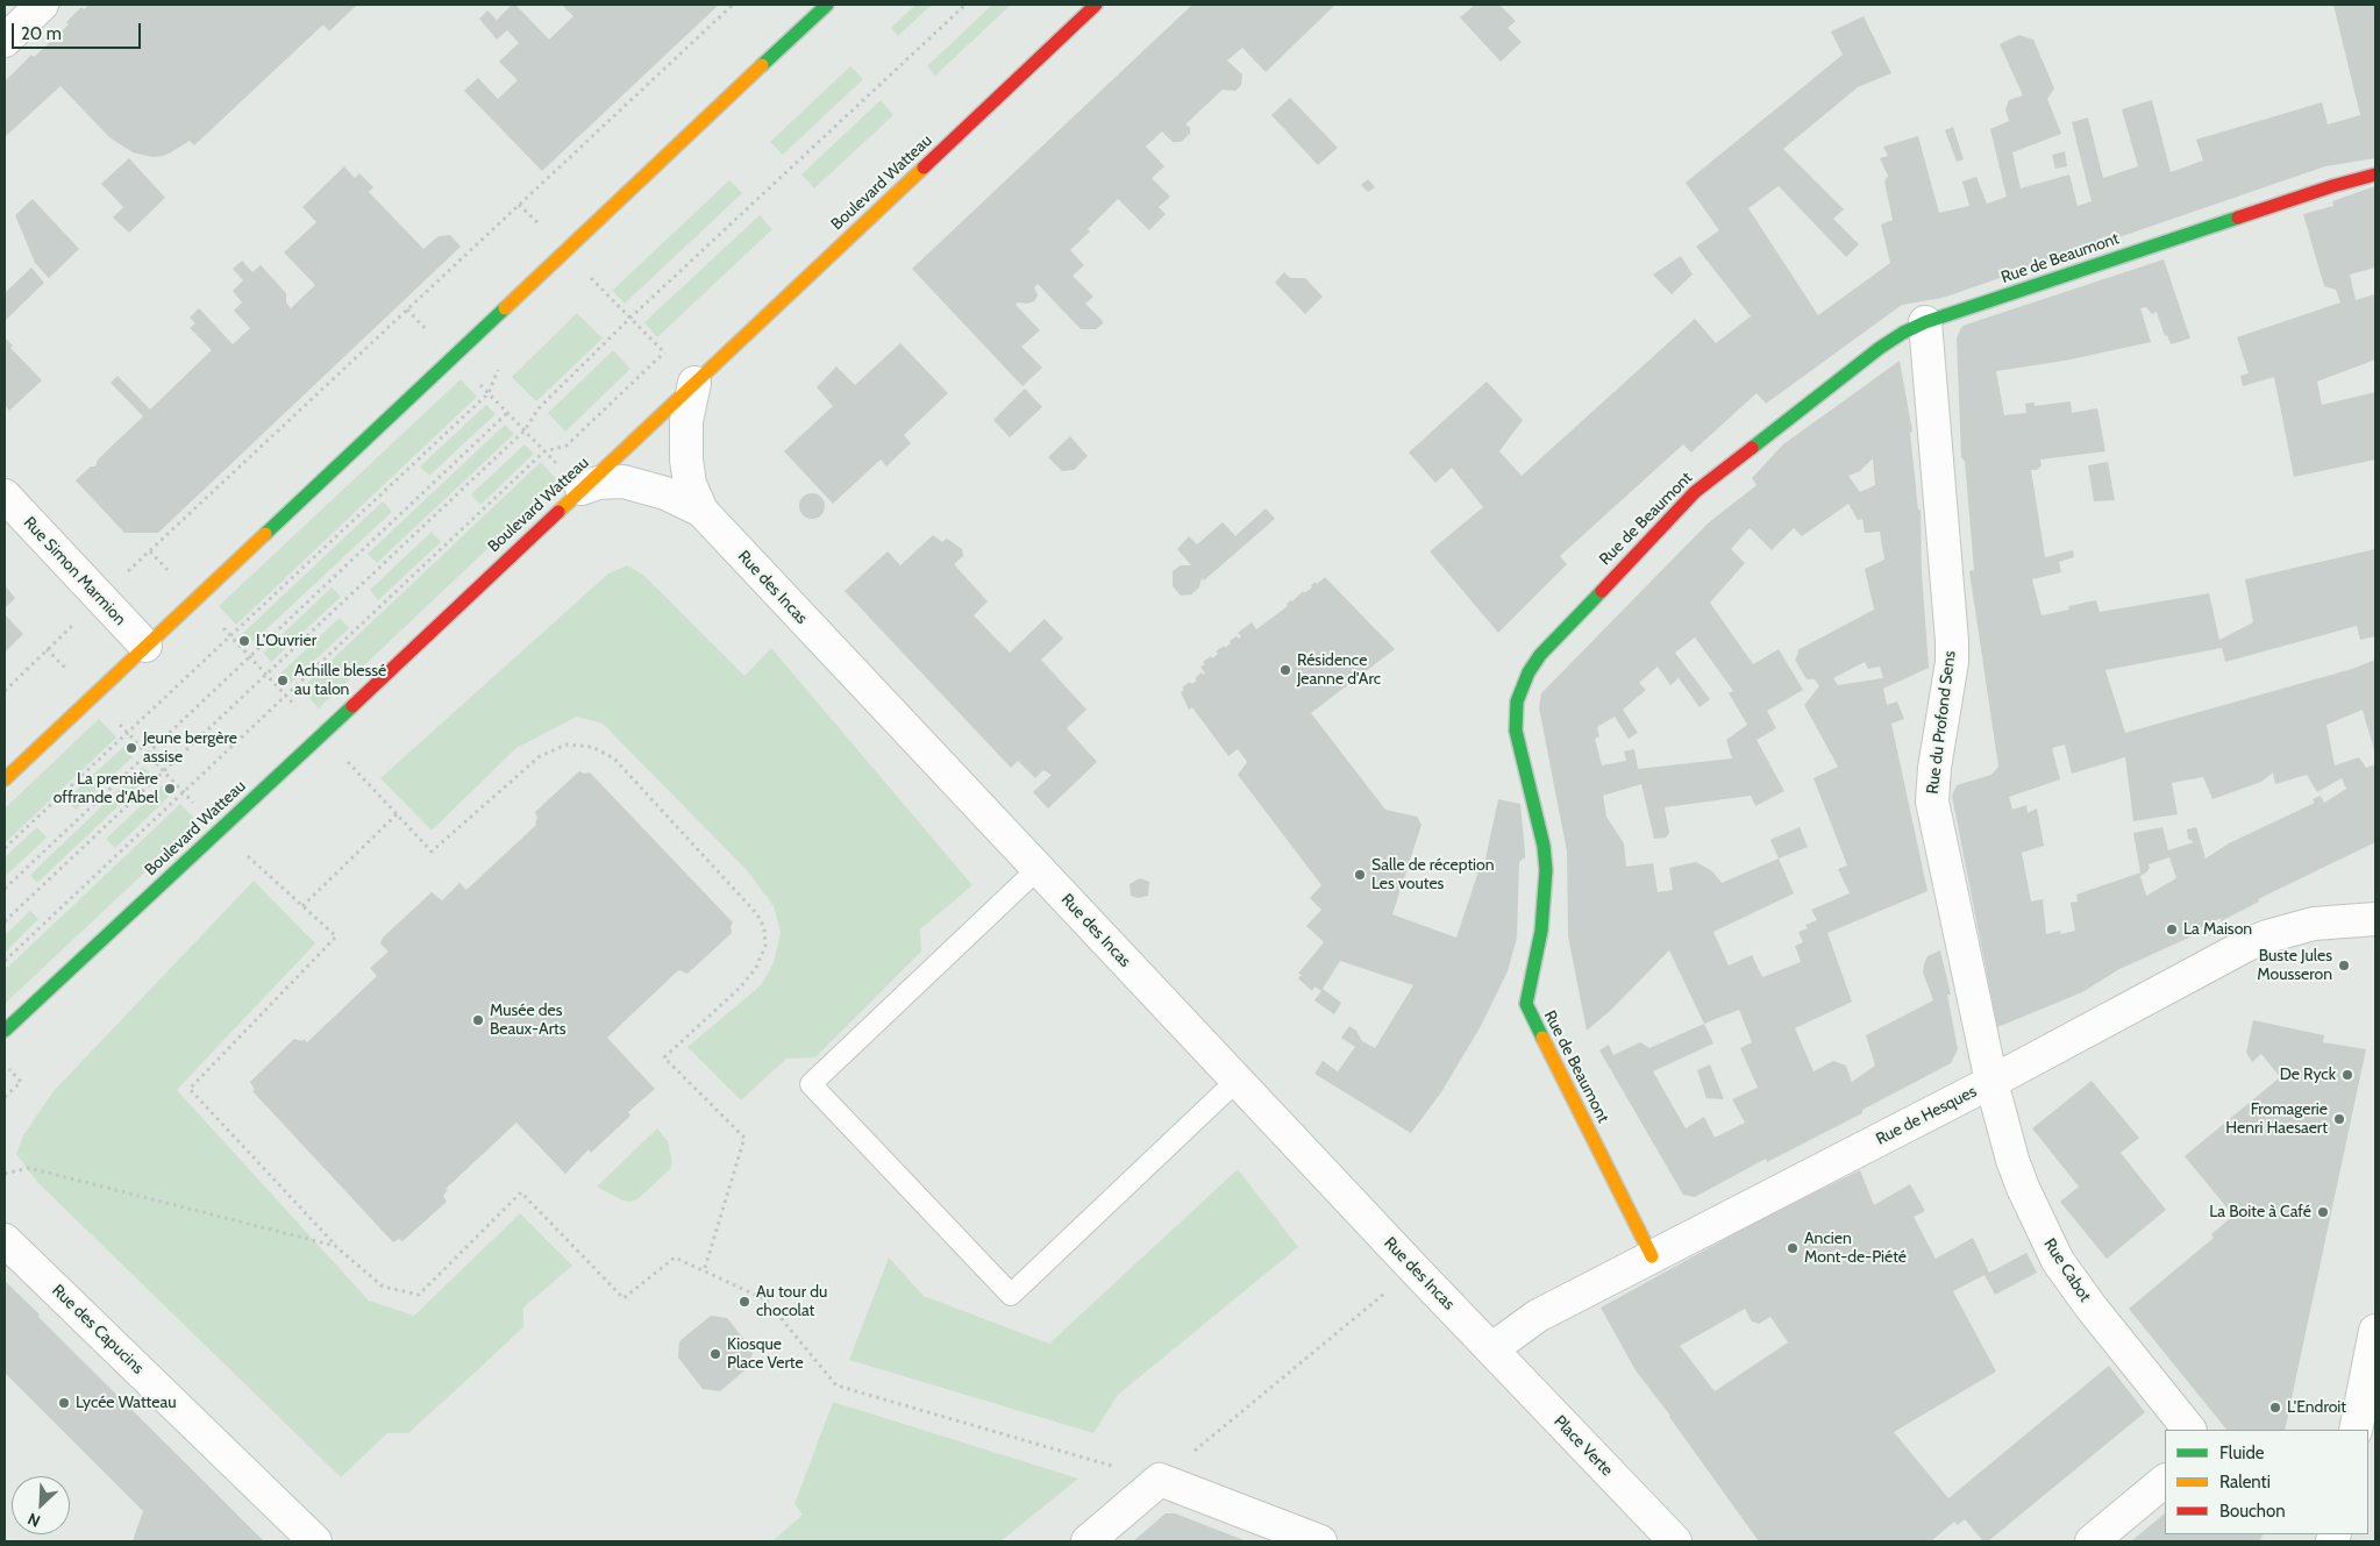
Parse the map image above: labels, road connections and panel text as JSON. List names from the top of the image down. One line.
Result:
{"streets":{"main road":["Boulevard Watteau","Rue de Beaumont"],"street":["Rue Simon Marmion","Rue des Incas","Rue du Profond Sens","Rue de Hesques","Rue Cabot","Rue des Capucins","Place Verte"]},"crossings":[["Rue de Beaumont","Rue du Profond Sens"],["Rue de Beaumont","Rue de Hesques"],["Rue des Incas","Rue de Hesques"],["Rue des Incas","Place Verte"],["Rue du Profond Sens","Rue de Hesques"],["Rue du Profond Sens","Rue Cabot"],["Rue de Hesques","Rue Cabot"],["Rue de Hesques","Place Verte"]],"places":["L'Ouvrier","Résidence Jeanne d'Arc","Achille blessé au talon","Jeune bergère assise","La première offrande d'Abel","Salle de réception Les voutes","La Maison","Buste Jules Mousseron","Musée des Beaux-Arts","De Ryck","Fromagerie Henri Haesaert","La Boite à Café","Ancien Mont-de-Piété","Au tour du chocolat","Kiosque Place Verte","Lycée Watteau","L'Endroit"],"legend":["Fluide","Ralenti","Bouchon"],"scale_bar":"20 m","north":"bottom left"}
